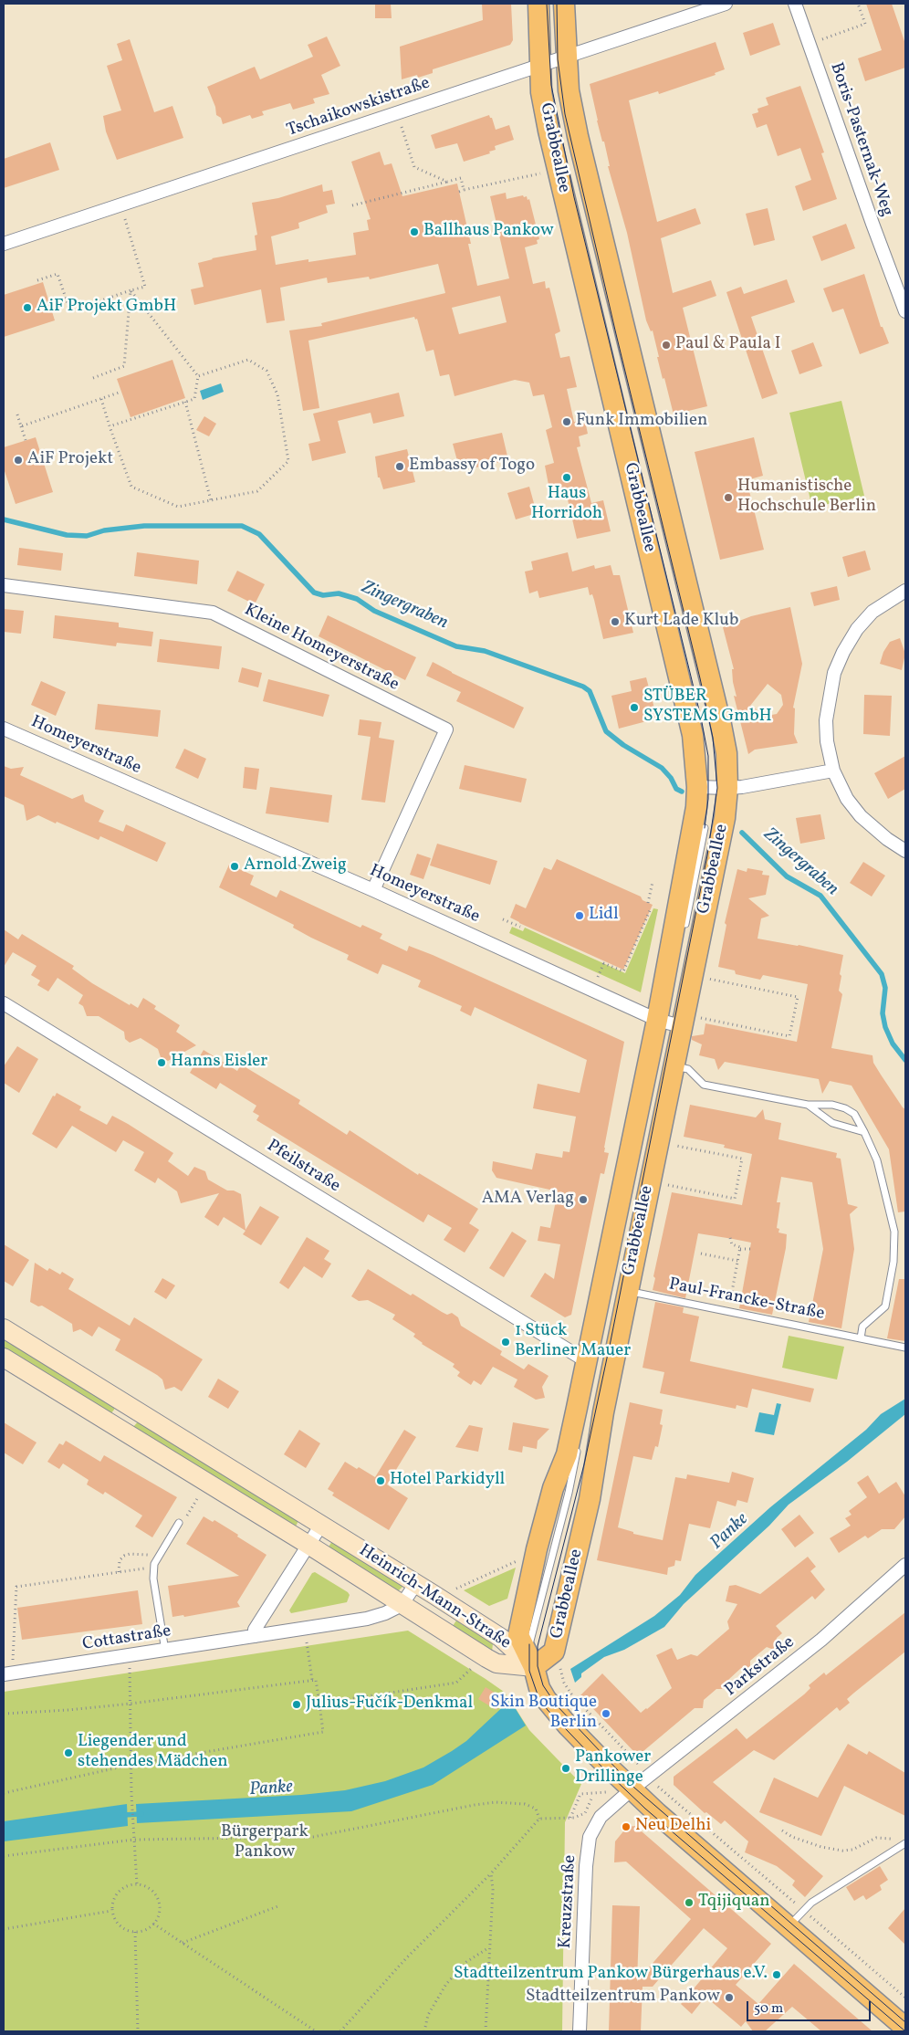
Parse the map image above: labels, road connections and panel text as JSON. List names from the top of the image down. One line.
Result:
{"streets":{"main road":["Grabbeallee","Heinrich-Mann-Straße"],"street":["Tschaikowskistraße","Boris-Pasternak-Weg","Kleine Homeyerstraße","Homeyerstraße","Pfeilstraße","Cottastraße","Parkstraße","Kreuzstraße"],"lane":["Paul-Francke-Straße"]},"crossings":[["Tschaikowskistraße","Grabbeallee"],["Grabbeallee","Homeyerstraße"],["Grabbeallee","Pfeilstraße"],["Grabbeallee","Paul-Francke-Straße"],["Grabbeallee","Heinrich-Mann-Straße"],["Kleine Homeyerstraße","Homeyerstraße"],["Heinrich-Mann-Straße","Cottastraße"],["Parkstraße","Kreuzstraße"]],"water":["Zingergraben","Panke"],"parks":["Bürgerpark Pankow"],"places":["Ballhaus Pankow","AiF Projekt GmbH","Paul & Paula I","Funk Immobilien","AiF Projekt","Embassy of Togo","Haus Horridoh","Humanistische Hochschule Berlin","Kurt Lade Klub","STÜBER SYSTEMS GmbH","Arnold Zweig","Lidl","Hanns Eisler","AMA Verlag","1 Stück Berliner Mauer","Hotel Parkidyll","Julius-Fučík-Denkmal","Skin Boutique Berlin","Liegender und stehendes Mädchen","Pankower Drillinge","Neu Delhi","Tqijiquan","Stadtteilzentrum Pankow Bürgerhaus e.V.","Stadtteilzentrum Pankow"],"scale_bar":"50 m"}
